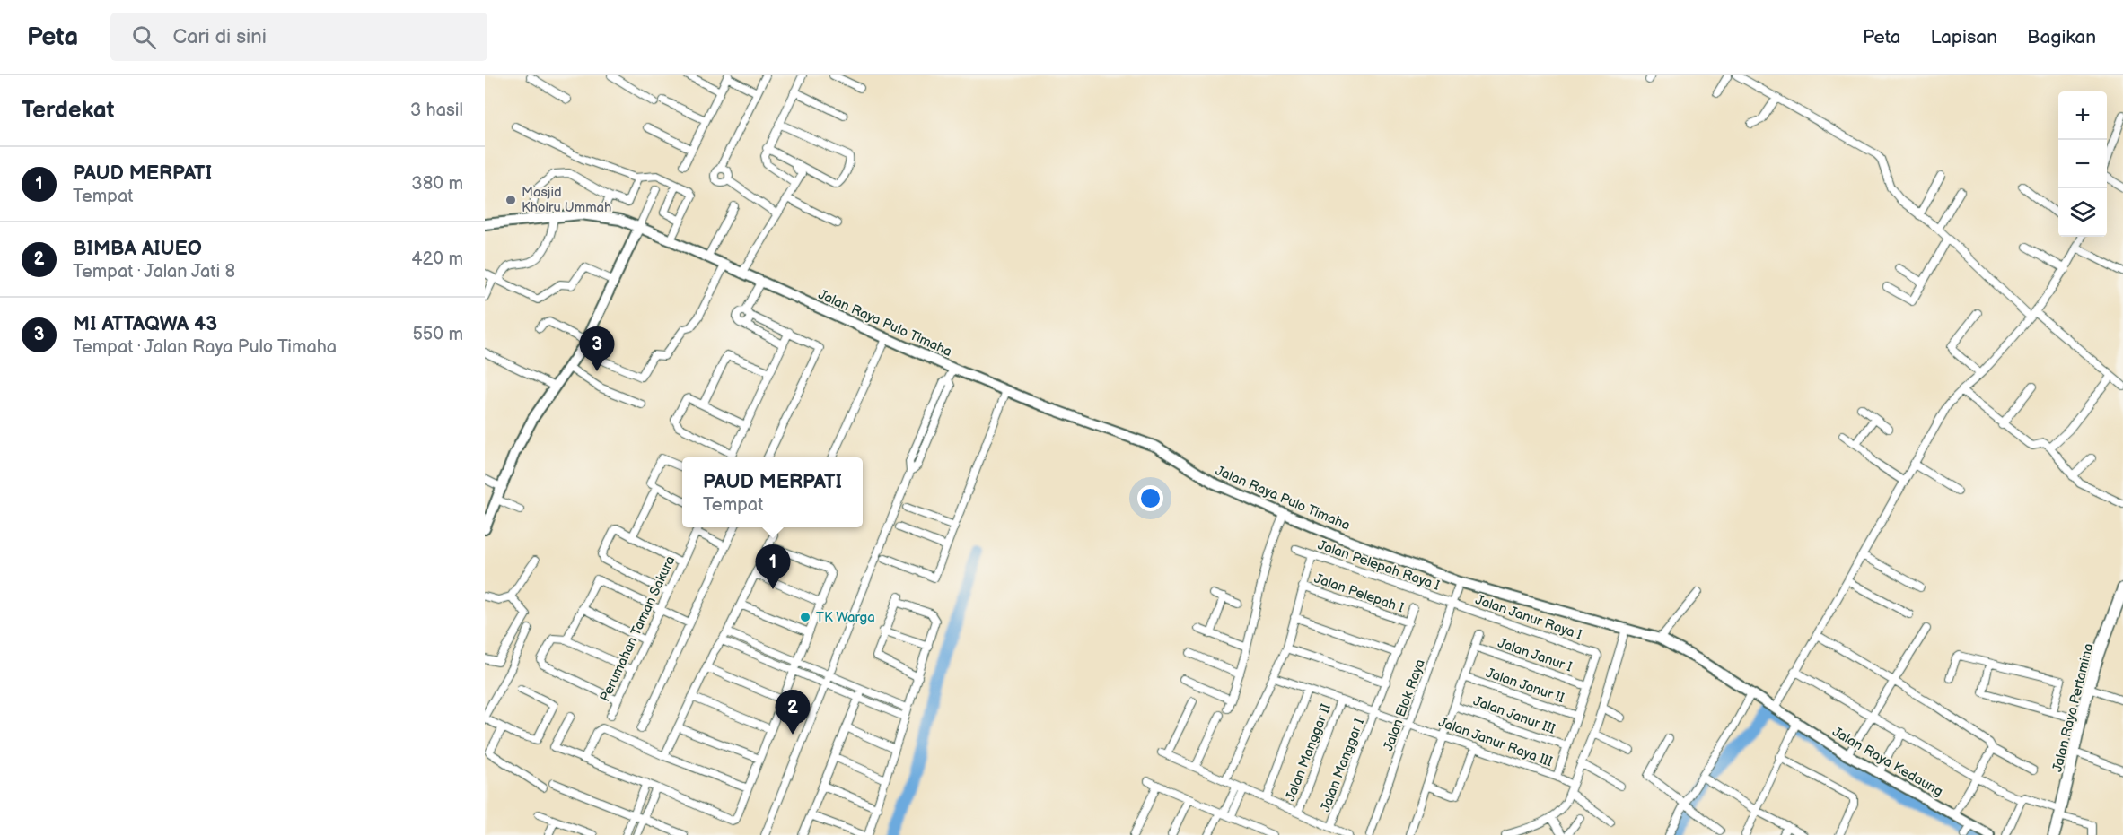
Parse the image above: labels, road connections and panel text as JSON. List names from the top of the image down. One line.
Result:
{"streets":{"main road":["Jalan Raya Pertamina"],"street":["Jalan Raya Pulo Timaha","Jalan Pelepah Raya I","Jalan Pelepah I","Jalan Janur Raya I","Perumahan Taman Sakura","Jalan Janur I","Jalan Janur II","Jalan Elok Raya","Jalan Janur III","Jalan Janur Raya III","Jalan Manggar II","Jalan Raya Kedaung","Jalan Manggar I"]},"crossings":[["Jalan Raya Pulo Timaha","Jalan Elok Raya"],["Jalan Raya Pulo Timaha","Jalan Raya Kedaung"],["Jalan Pelepah Raya I","Jalan Janur Raya I"],["Jalan Pelepah Raya I","Jalan Elok Raya"],["Jalan Pelepah I","Jalan Manggar I"],["Jalan Janur Raya I","Jalan Janur I"],["Jalan Janur Raya I","Jalan Janur II"],["Jalan Janur Raya I","Jalan Elok Raya"],["Jalan Janur Raya I","Jalan Janur III"],["Jalan Janur Raya I","Jalan Janur Raya III"],["Jalan Elok Raya","Jalan Janur Raya III"],["Jalan Janur Raya III","Jalan Manggar II"],["Jalan Janur Raya III","Jalan Manggar I"]],"places":["Masjid Khoiru Ummah","TK Warga"],"page":{"header":"Peta","search":"Cari di sini","nav":["Peta","Lapisan","Bagikan"],"heading":["Terdekat","3 hasil"],"map_buttons":["+","−"],"list":[{"mark":"1","name":"PAUD MERPATI","note":"Tempat","value":"380 m"},{"mark":"2","name":"BIMBA AIUEO","note":"Tempat · Jalan Jati 8","value":"420 m"},{"mark":"3","name":"MI ATTAQWA 43","note":"Tempat · Jalan Raya Pulo Timaha","value":"550 m"}],"pins":["3","1","2"],"popup":["PAUD MERPATI","Tempat"]}}
